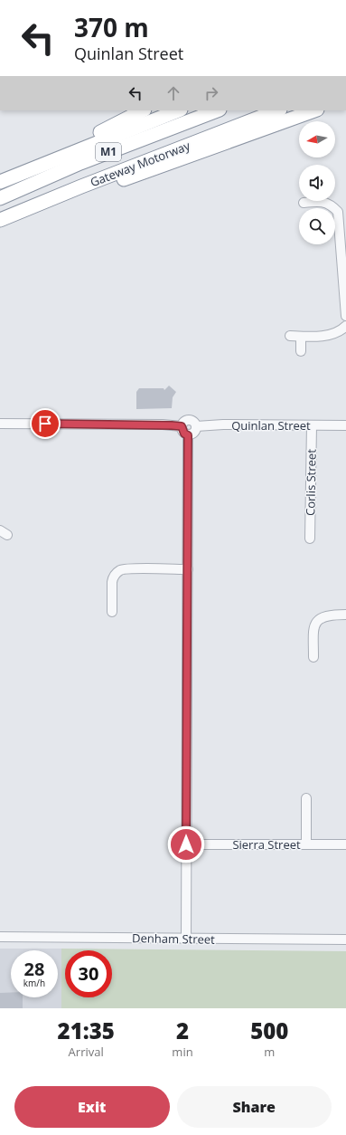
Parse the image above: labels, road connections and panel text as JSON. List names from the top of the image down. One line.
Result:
{"streets":{"highway":["M1","Gateway Motorway"],"street":["Quinlan Street","Corlis Street","Sierra Street","Denham Street"]},"crossings":[["Quinlan Street","Corlis Street"]],"north":"left","page":{"turn":["370 m","Quinlan Street"],"speed":"28 km/h","limit":"30","eta":["21:35","Arrival","2","min","500","m"],"buttons":["Exit","Share"]}}
